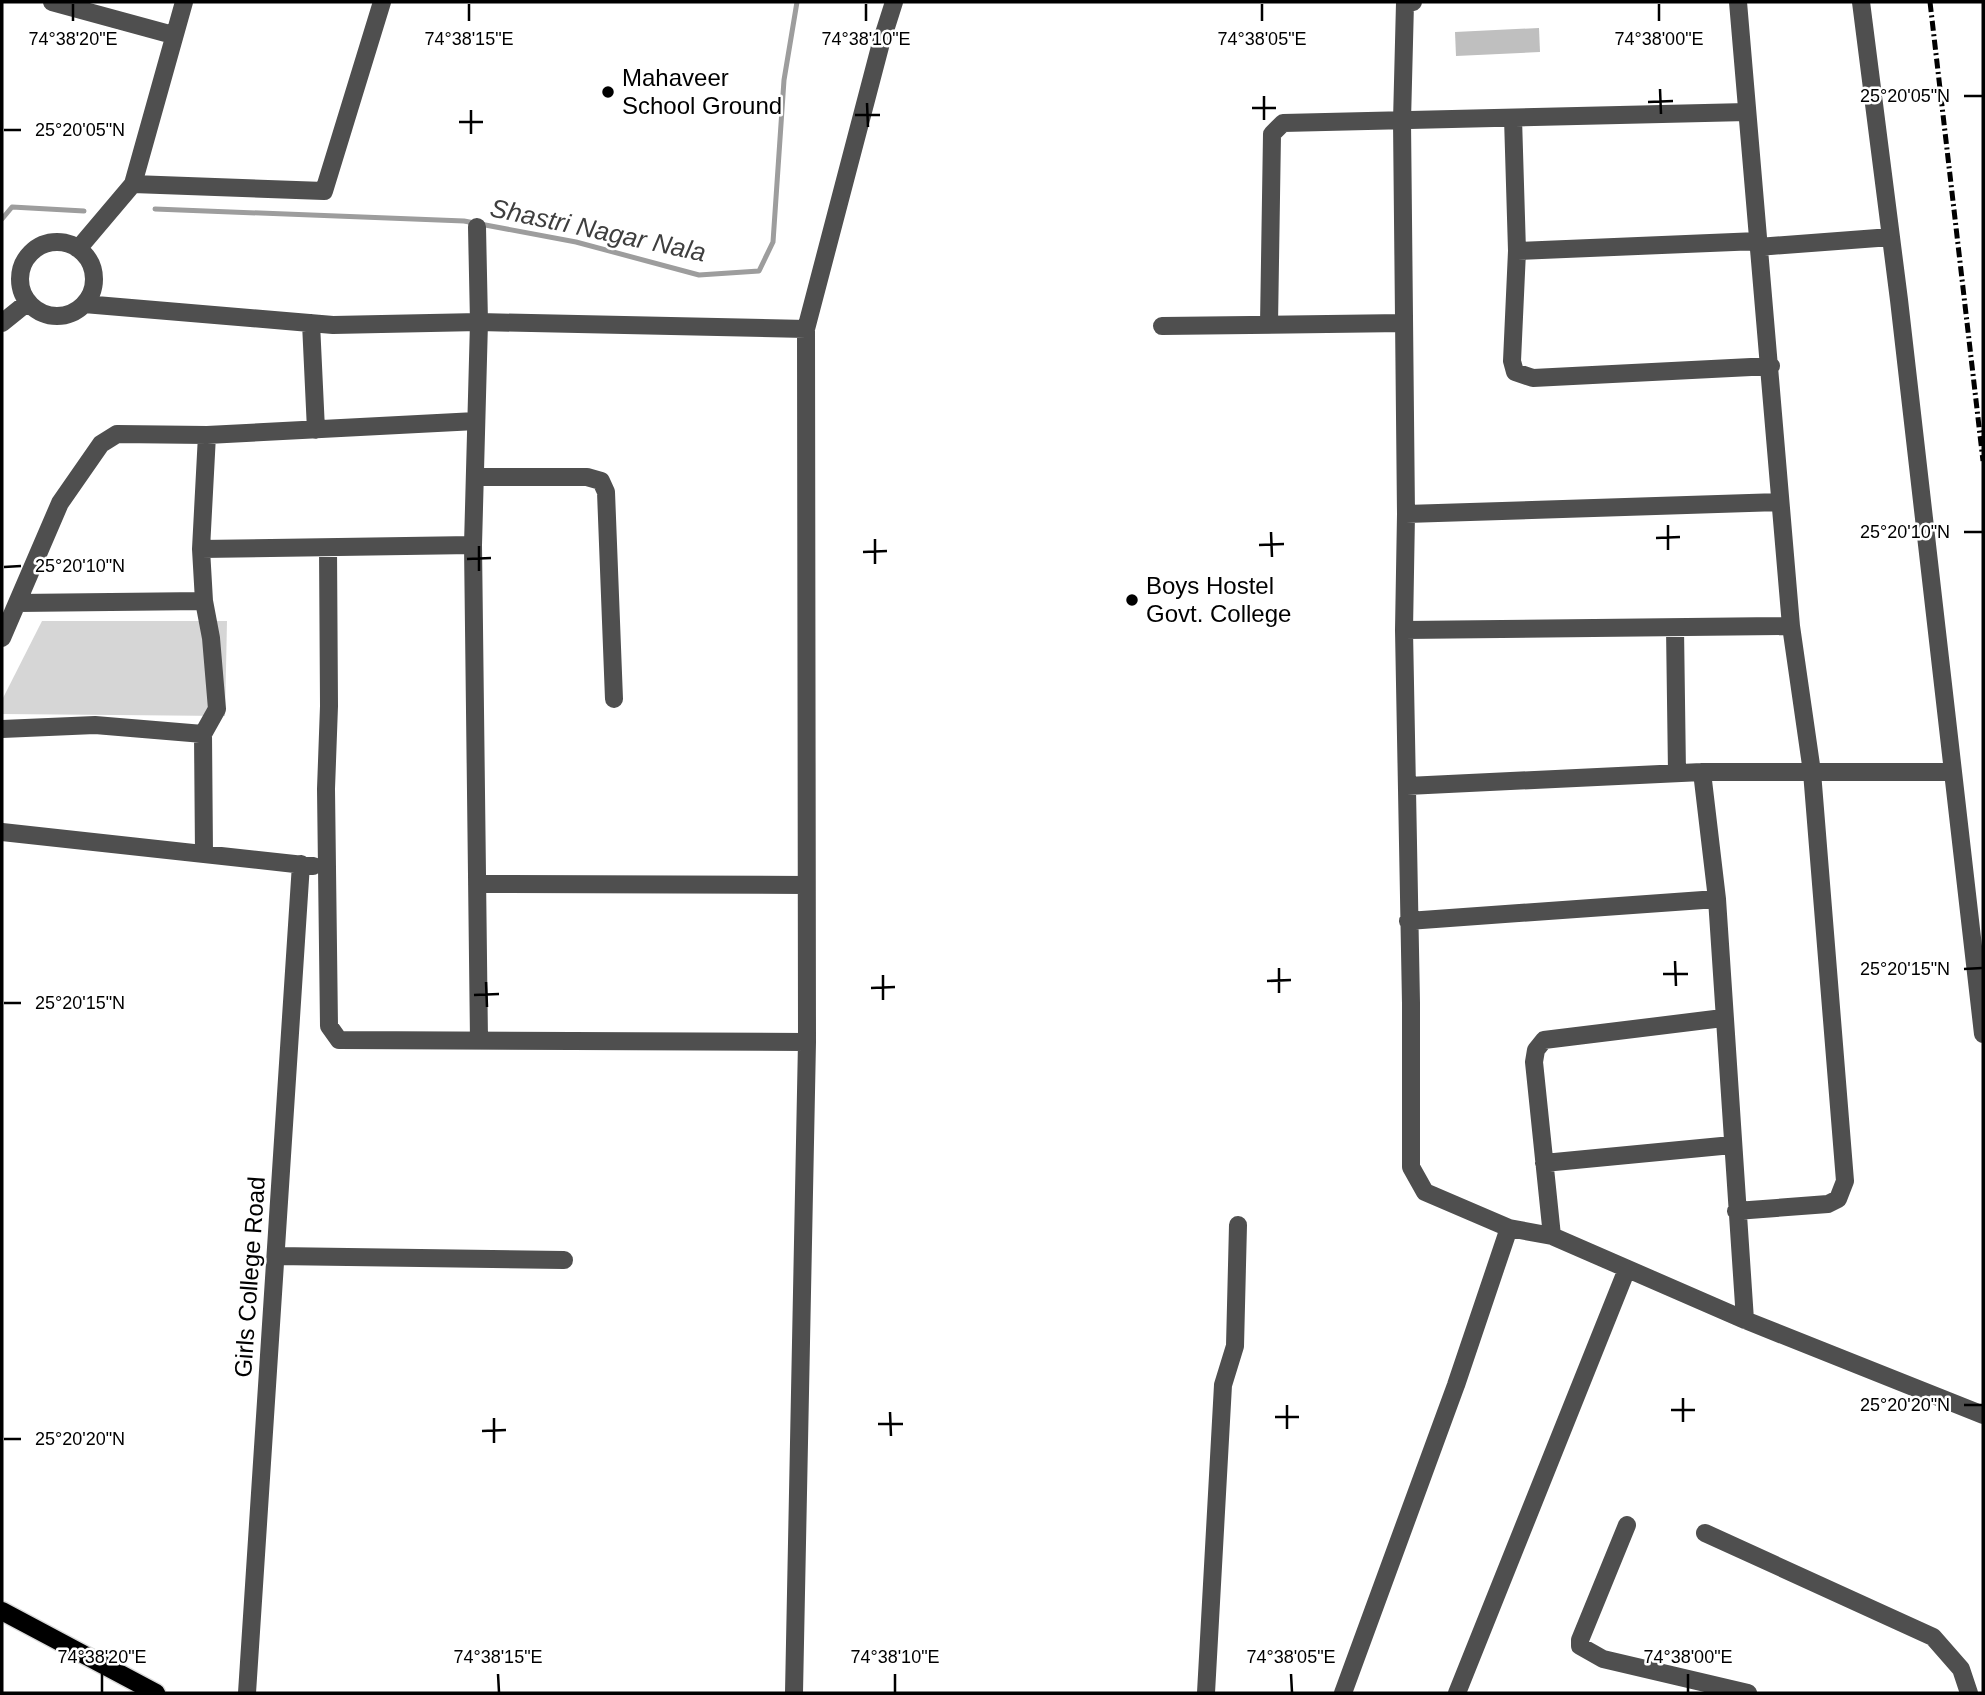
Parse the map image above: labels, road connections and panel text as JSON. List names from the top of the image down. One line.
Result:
{"streets":{"street":["Girls College Road"]},"water":["Shastri Nagar Nala"],"places":["Mahaveer School Ground","Boys Hostel Govt. College"],"coordinates":["74°38'20\"E","74°38'15\"E","74°38'10\"E","74°38'05\"E","74°38'00\"E","25°20'05\"N","25°20'10\"N","25°20'15\"N","25°20'20\"N"]}
